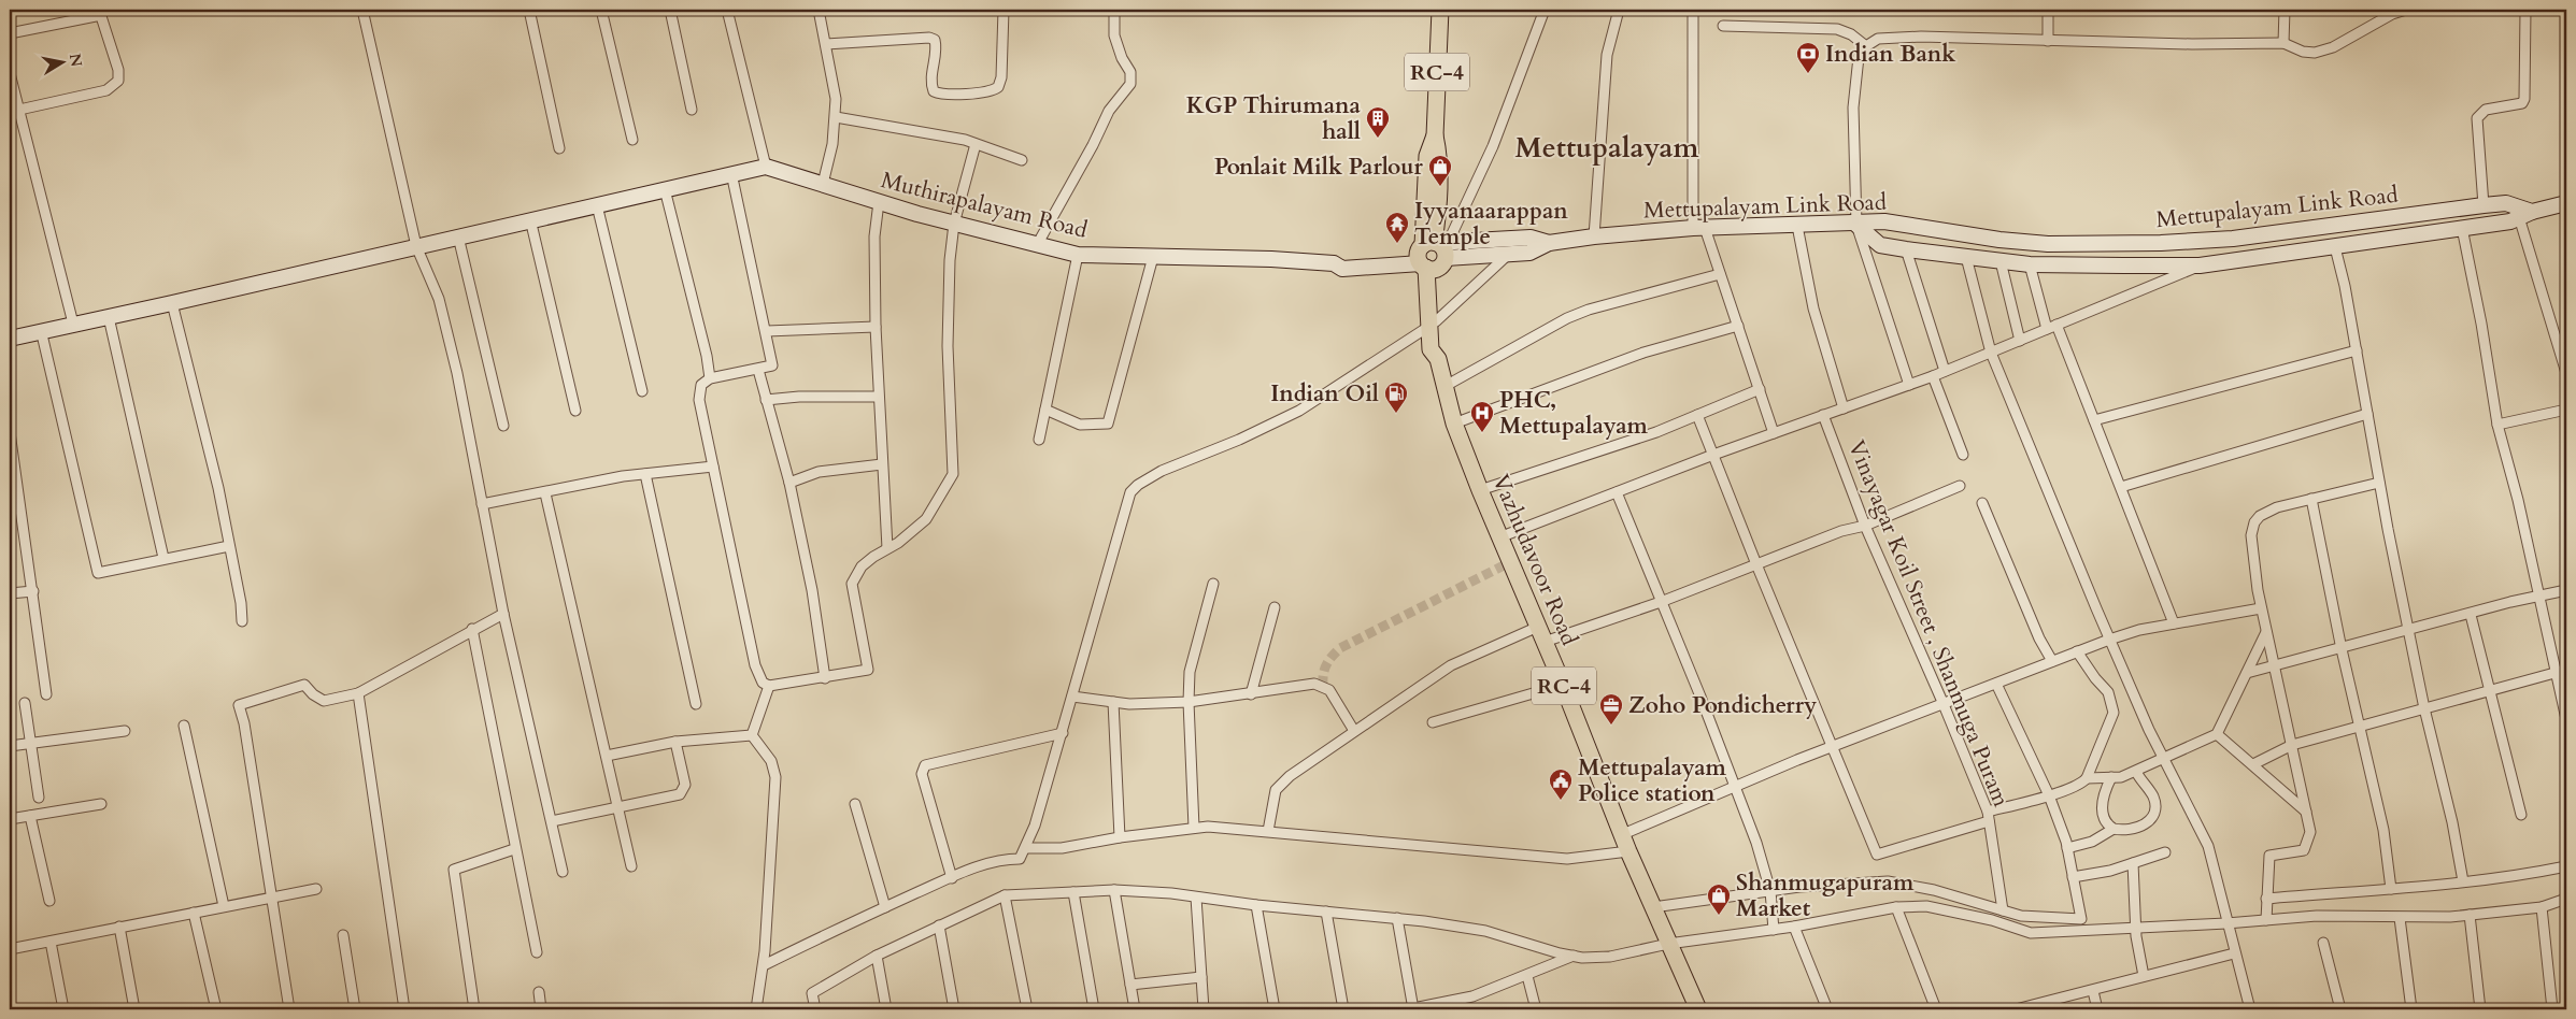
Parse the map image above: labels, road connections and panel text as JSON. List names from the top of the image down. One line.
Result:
{"streets":{"main road":["RC-4","Vazhudavoor Road"],"street":["Muthirapalayam Road","Mettupalayam Link Road","Vinayagar Koil Street , Shanmuga Puram"]},"crossings":[["RC-4","Muthirapalayam Road"],["RC-4","Mettupalayam Link Road"],["RC-4","Vazhudavoor Road"],["Muthirapalayam Road","Mettupalayam Link Road"],["Muthirapalayam Road","Vazhudavoor Road"],["Mettupalayam Link Road","Vazhudavoor Road"]],"districts":["Mettupalayam"],"places":{"bank":["Indian Bank"],"building":["KGP Thirumana hall"],"shop":["Ponlait Milk Parlour","Shanmugapuram Market"],"temple":["Iyyanaarappan Temple"],"fuel station":["Indian Oil"],"hospital":["PHC, Mettupalayam"],"office":["Zoho Pondicherry"],"public building":["Mettupalayam Police station"]},"north":"right"}
